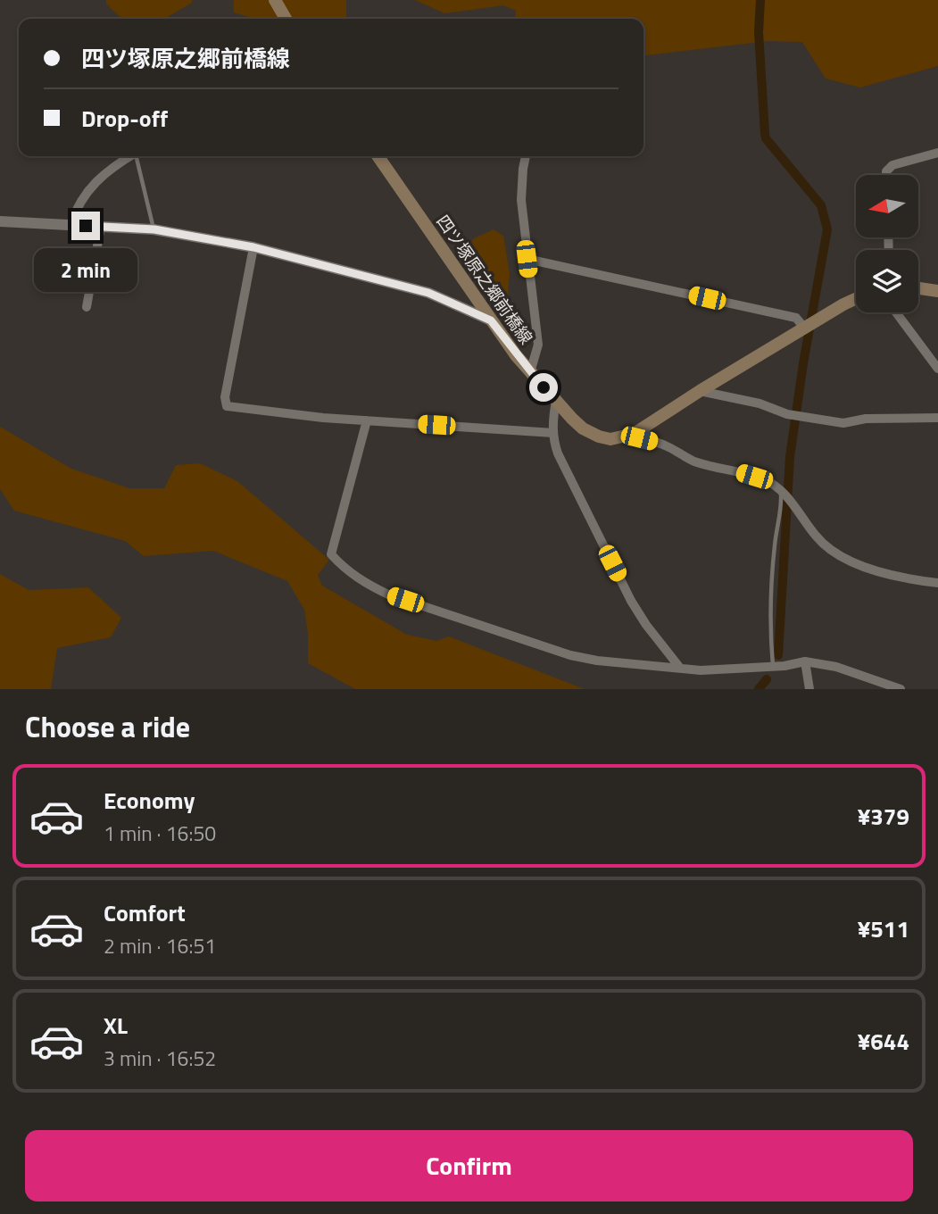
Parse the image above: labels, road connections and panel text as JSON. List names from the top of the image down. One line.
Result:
{"streets":{"main road":["四ツ塚原之郷前橋線"]},"north":"left","page":{"banner":["四ツ塚原之郷前橋線","Drop-off"],"bubble":"2 min","heading":"Choose a ride","list":[{"name":"Economy","note":"1 min · 16:50","value":"¥379"},{"name":"Comfort","note":"2 min · 16:51","value":"¥511"},{"name":"XL","note":"3 min · 16:52","value":"¥644"}],"buttons":"Confirm"}}
